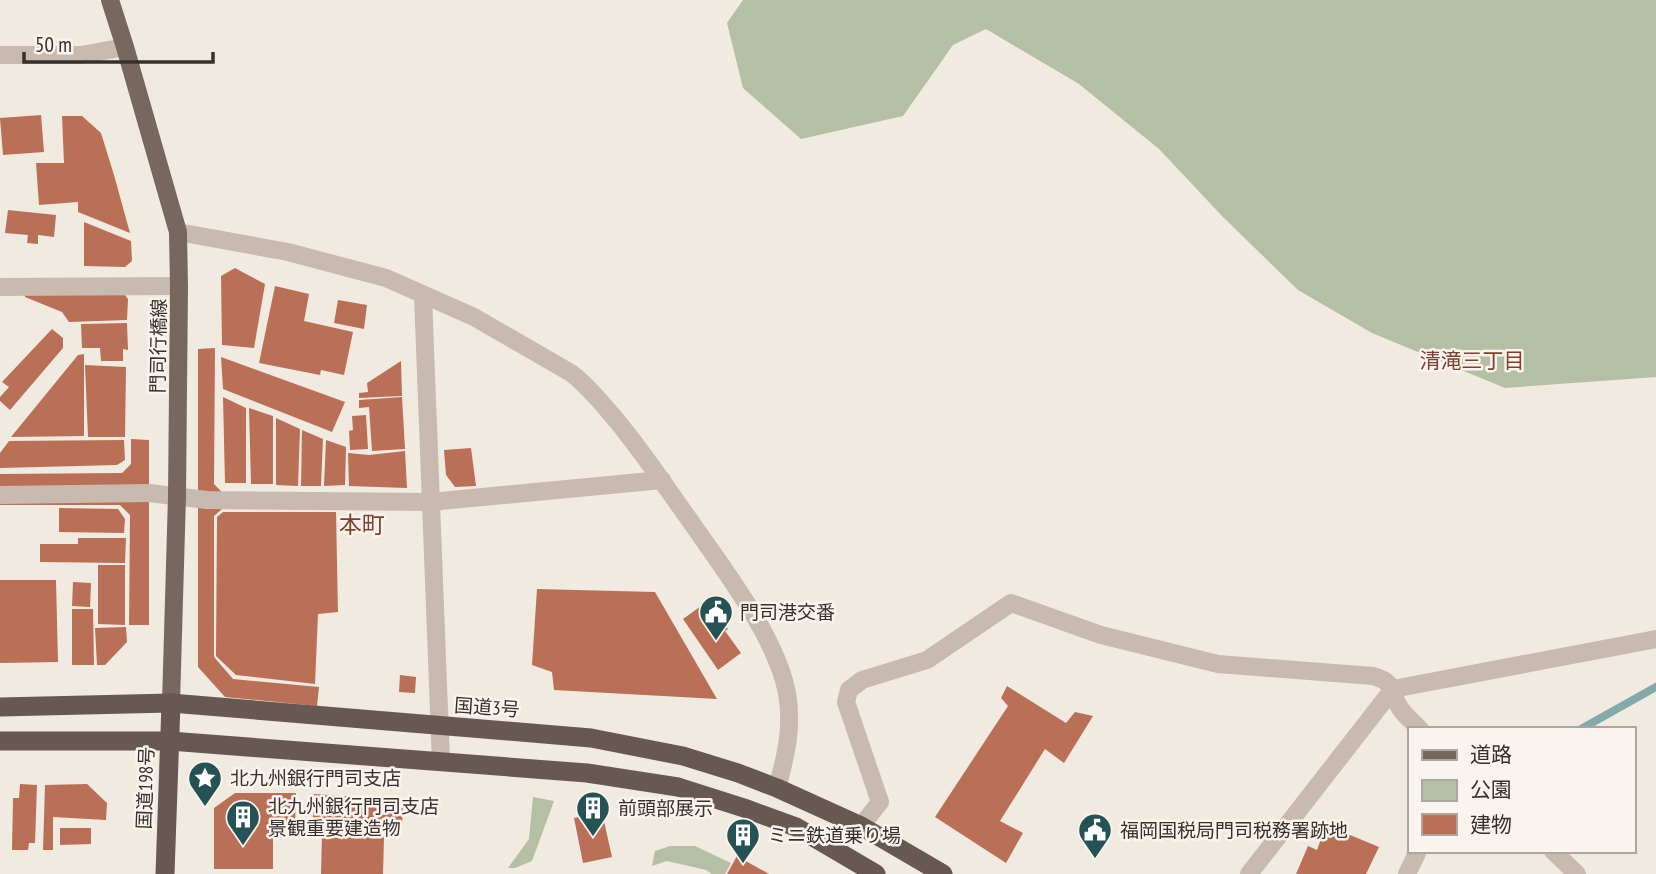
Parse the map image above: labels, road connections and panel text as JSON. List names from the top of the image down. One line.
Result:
{"streets":{"highway":["国道3号","国道198号"],"main road":["門司行橋線"]},"crossings":[["門司行橋線","国道3号"],["門司行橋線","国道198号"],["国道3号","国道198号"]],"districts":["清滝三丁目","本町"],"places":{"public building":["門司港交番","福岡国税局門司税務署跡地"],"place":["北九州銀行門司支店"],"building":["前頭部展示","北九州銀行門司支店 景観重要建造物","ミニ鉄道乗り場"]},"legend":["道路","公園","建物"],"scale_bar":"50 m"}
